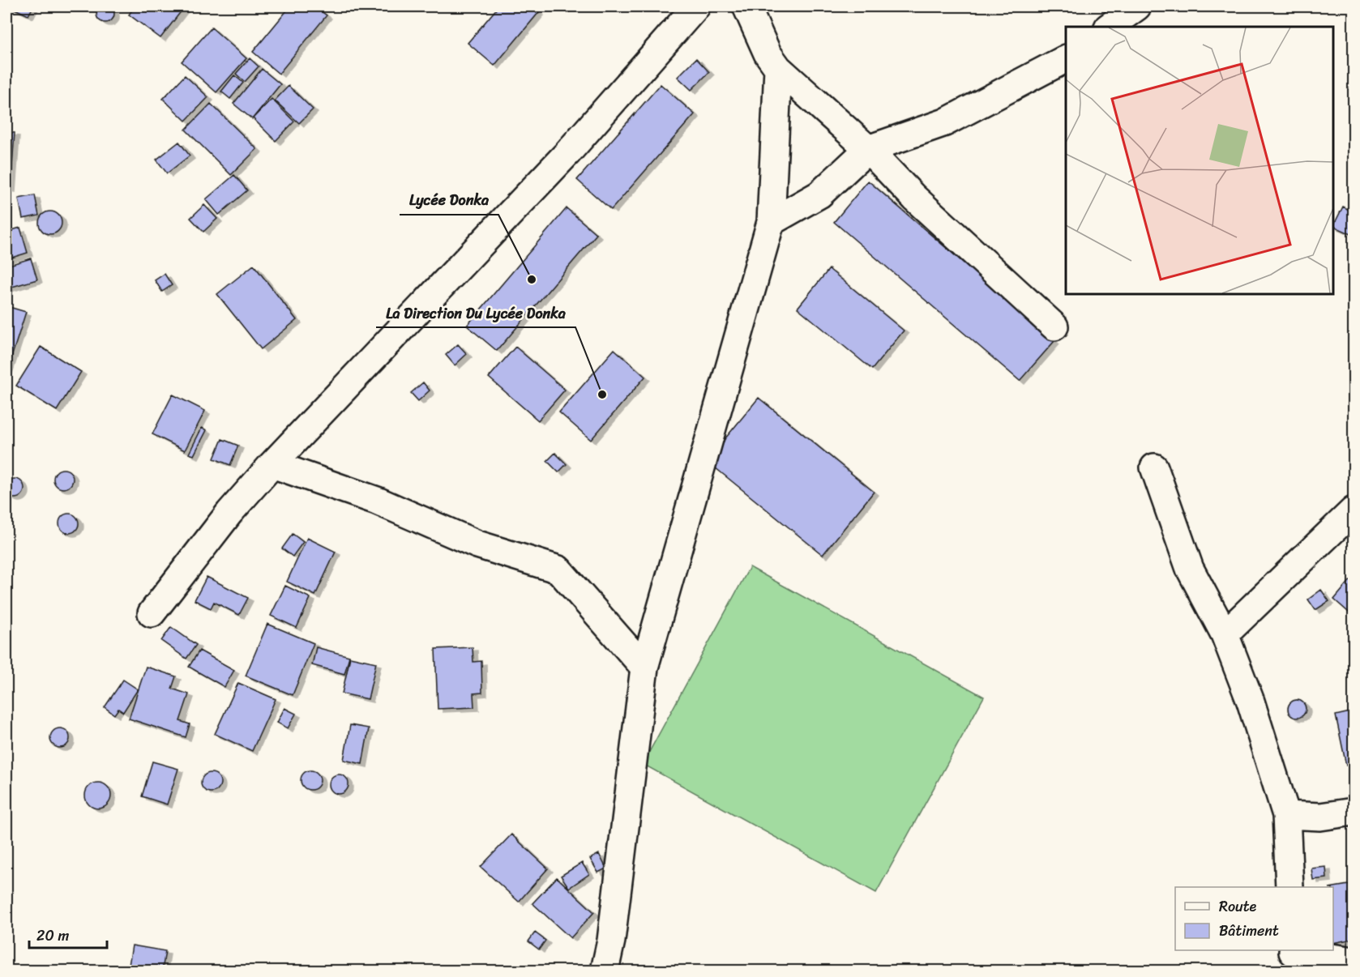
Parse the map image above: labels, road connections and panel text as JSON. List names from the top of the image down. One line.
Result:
{"places":["Lycée Donka","La Direction Du Lycée Donka"],"legend":["Route","Bâtiment"],"scale_bar":"20 m"}
